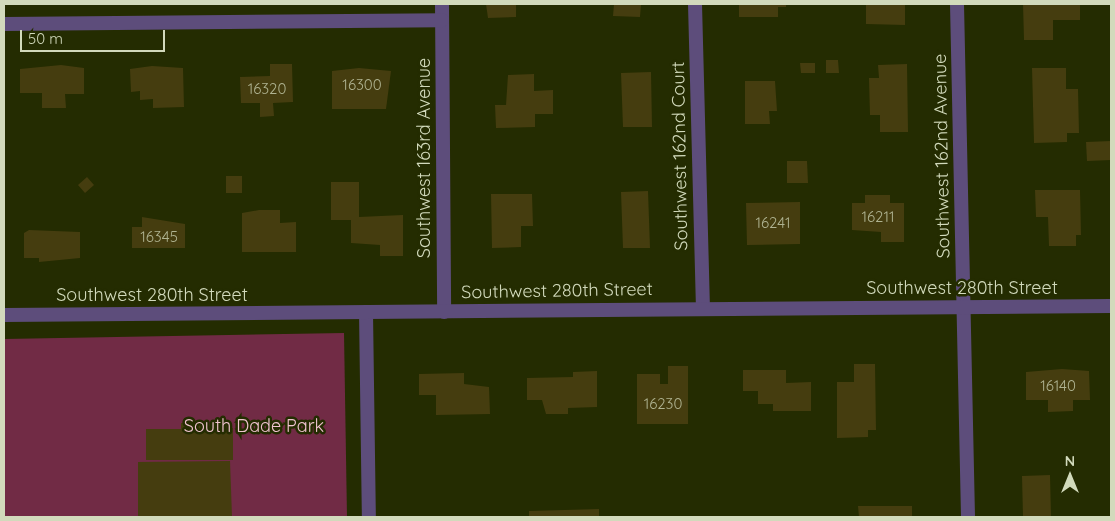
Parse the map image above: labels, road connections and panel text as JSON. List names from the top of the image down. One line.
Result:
{"streets":{"street":["Southwest 162nd Court","Southwest 162nd Avenue","Southwest 163rd Avenue","Southwest 280th Street"]},"crossings":[["Southwest 162nd Court","Southwest 280th Street"],["Southwest 162nd Avenue","Southwest 280th Street"],["Southwest 163rd Avenue","Southwest 280th Street"]],"parks":["South Dade Park"],"house_numbers":["16300","16320","16211","16241","16345","16140","16230"],"scale_bar":"50 m","north":"top"}
